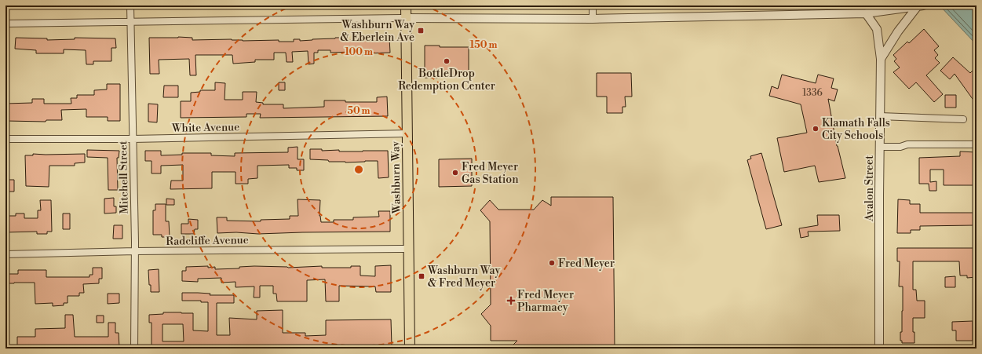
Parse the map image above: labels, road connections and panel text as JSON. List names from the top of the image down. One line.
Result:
{"streets":{"main road":["Washburn Way"],"street":["White Avenue","Mitchell Street","Avalon Street","Radcliffe Avenue"]},"crossings":[["White Avenue","Mitchell Street"],["White Avenue","Washburn Way"],["Mitchell Street","Radcliffe Avenue"],["Washburn Way","Radcliffe Avenue"]],"places":{"transit":["Washburn Way & Eberlein Ave","Washburn Way & Fred Meyer"],"other":["BottleDrop Redemption Center","Klamath Falls City Schools","Fred Meyer Gas Station","Fred Meyer"],"health":["Fred Meyer Pharmacy"]},"house_numbers":["1336"],"rings":["150 m","100 m","50 m"]}
